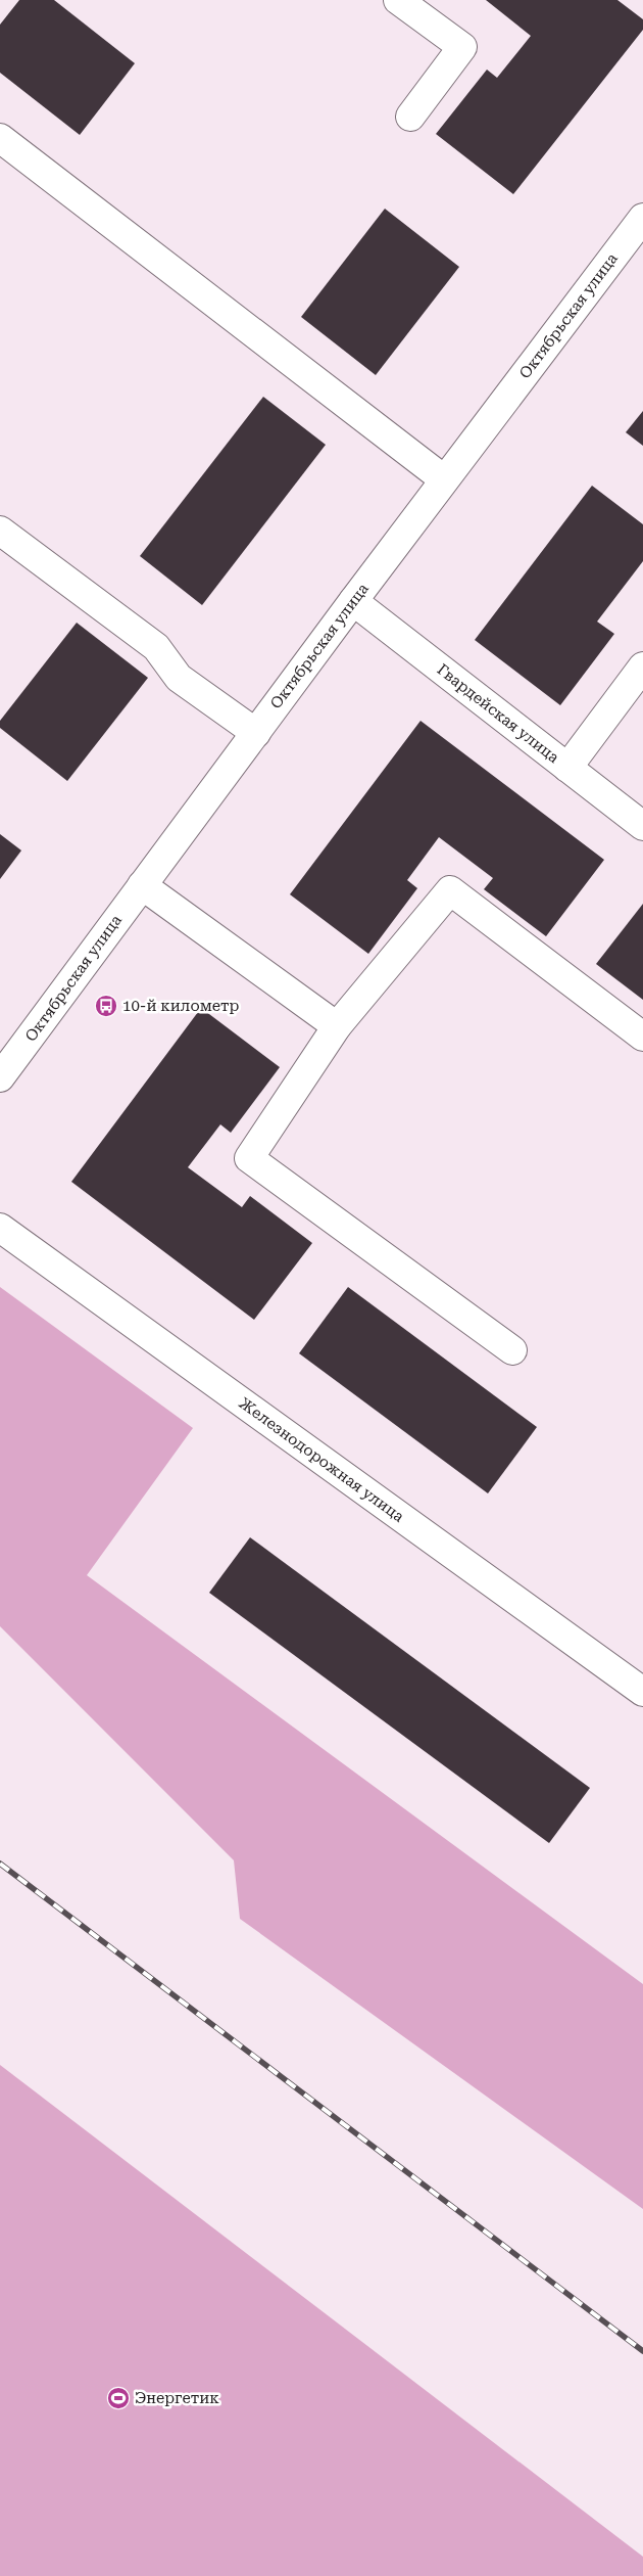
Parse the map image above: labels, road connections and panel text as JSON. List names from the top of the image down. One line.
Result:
{"streets":{"street":["Октябрьская улица","Гвардейская улица","Железнодорожная улица"]},"crossings":[["Октябрьская улица","Гвардейская улица"]],"places":{"bus stop":["10-й километр"],"sports":["Энергетик"]}}
